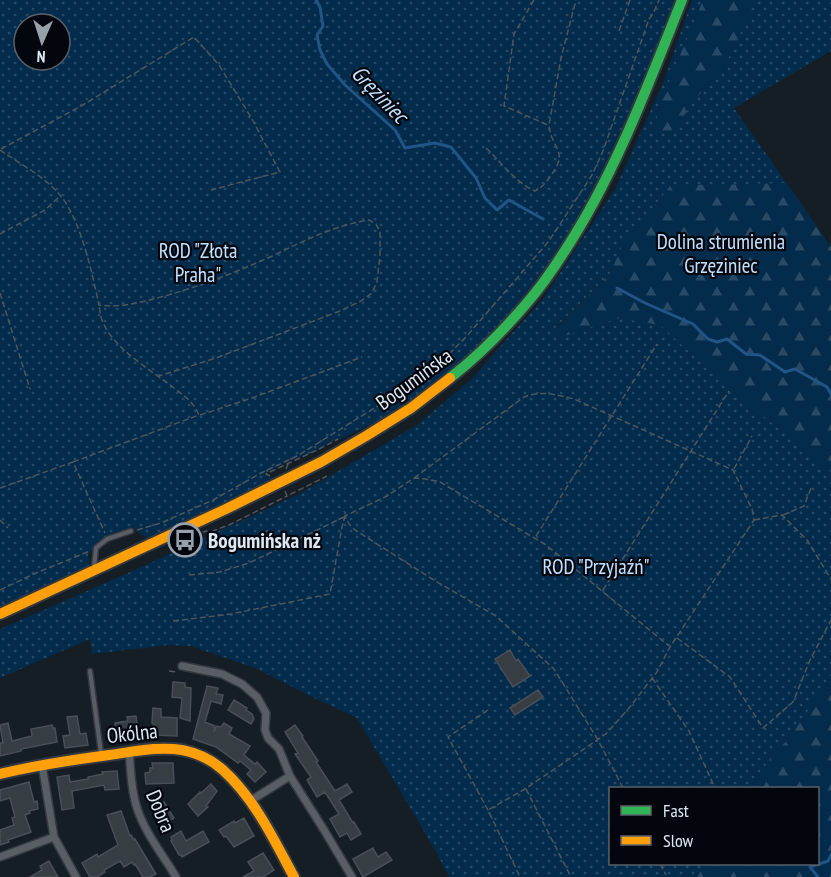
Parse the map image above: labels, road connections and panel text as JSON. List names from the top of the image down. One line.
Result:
{"streets":{"street":["Bogumińska","Okólna","Dobra"]},"crossings":[["Okólna","Dobra"]],"water":["Gręziniec"],"parks":["Dolina strumienia Grzęziniec","ROD \"Złota Praha\"","ROD \"Przyjaźń\""],"places":{"bus stop":["Bogumińska nż"]},"legend":["Fast","Slow"],"north":"bottom"}
